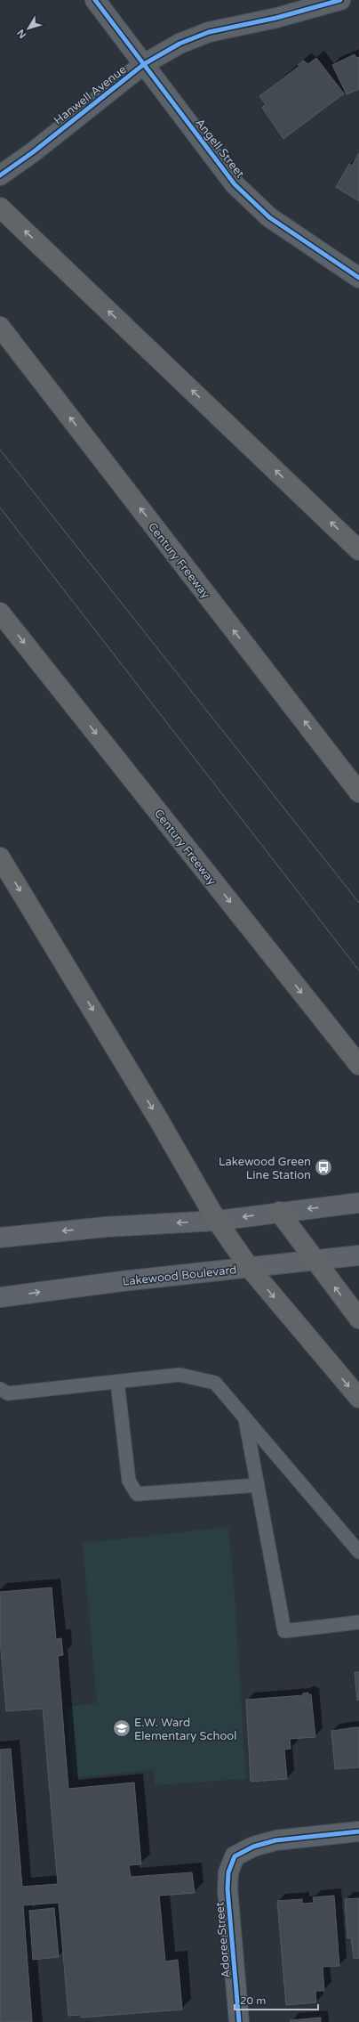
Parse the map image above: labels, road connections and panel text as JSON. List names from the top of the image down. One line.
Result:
{"streets":{"highway":["Century Freeway"],"main road":["Lakewood Boulevard"],"street":["Hanwell Avenue","Angell Street","Adoree Street"]},"crossings":[["Hanwell Avenue","Angell Street"]],"places":{"bus stop":["Lakewood Green Line Station"],"school or university":["E.W. Ward Elementary School"]},"scale_bar":"20 m","north":"bottom left"}
